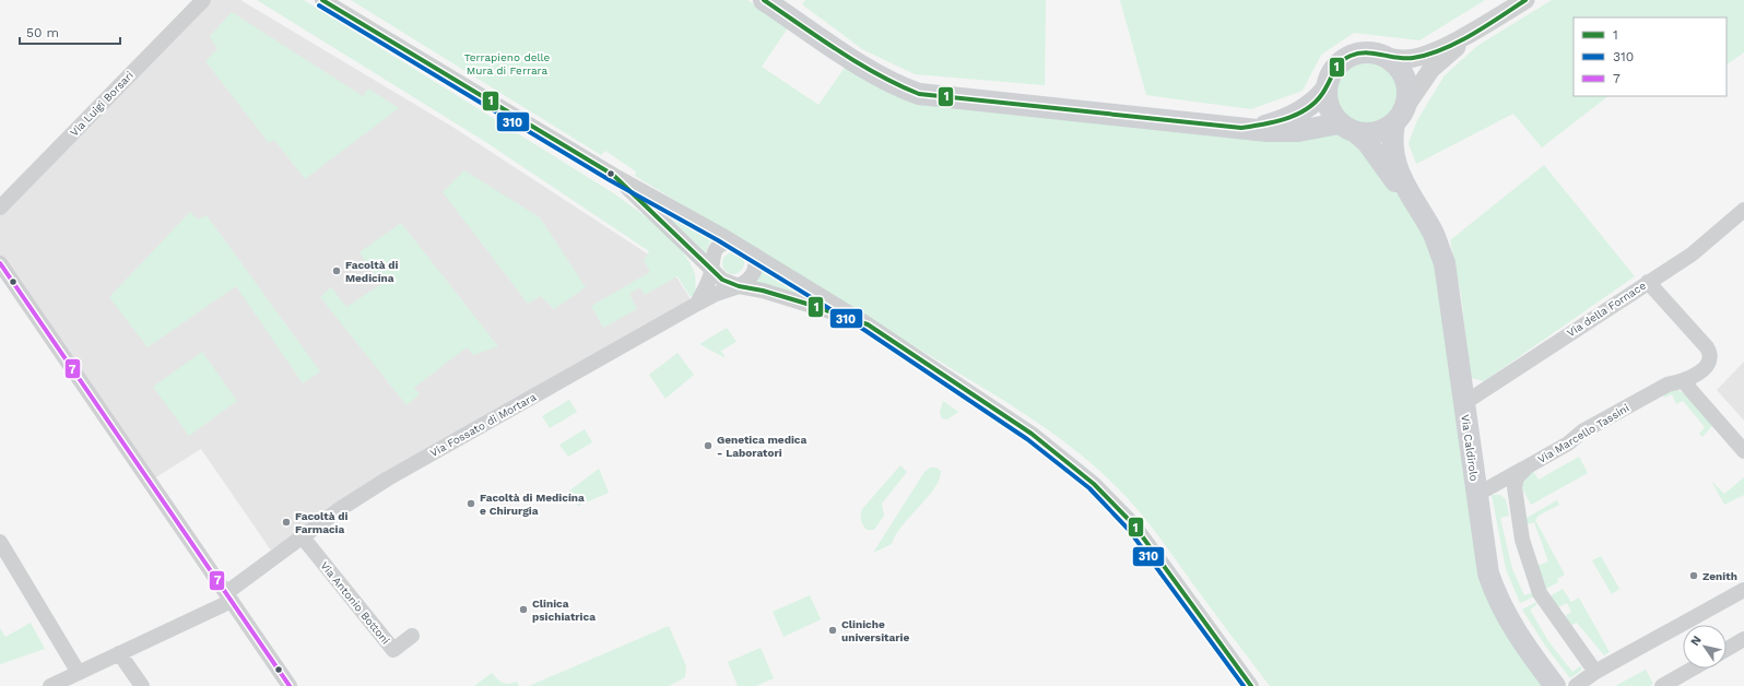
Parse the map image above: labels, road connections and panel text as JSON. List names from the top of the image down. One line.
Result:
{"streets":{"main road":["Via Caldirolo"],"street":["Via Luigi Borsari","Via della Fornace","Via Fossato di Mortara","Via Marcello Tassini","Via Antonio Bottoni"]},"crossings":[["Via della Fornace","Via Caldirolo"],["Via Fossato di Mortara","Via Antonio Bottoni"],["Via Marcello Tassini","Via Caldirolo"]],"parks":["Terrapieno delle Mura di Ferrara"],"places":["Facoltà di Medicina","Genetica medica - Laboratori","Facoltà di Medicina e Chirurgia","Facoltà di Farmacia","Zenith","Clinica psichiatrica","Cliniche universitarie"],"lines":["transit line 1","transit line 310","transit line 7"],"legend":["1","310","7"],"scale_bar":"50 m","north":"top left"}
